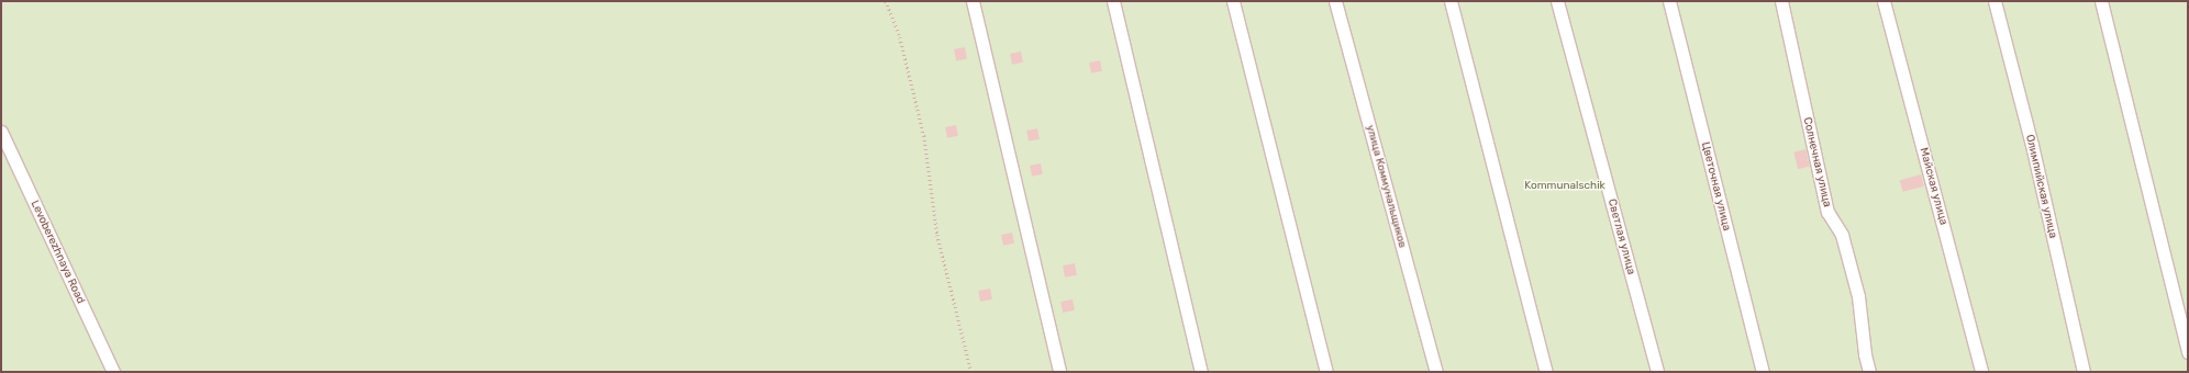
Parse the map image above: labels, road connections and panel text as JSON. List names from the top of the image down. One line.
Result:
{"streets":{"street":["Солнечная улица","улица Коммунальщиков","Цветочная улица","Майская улица","Олимпийская улица","Светлая улица","Levoberezhnaya Road"]},"parks":["Kommunalschik"]}
